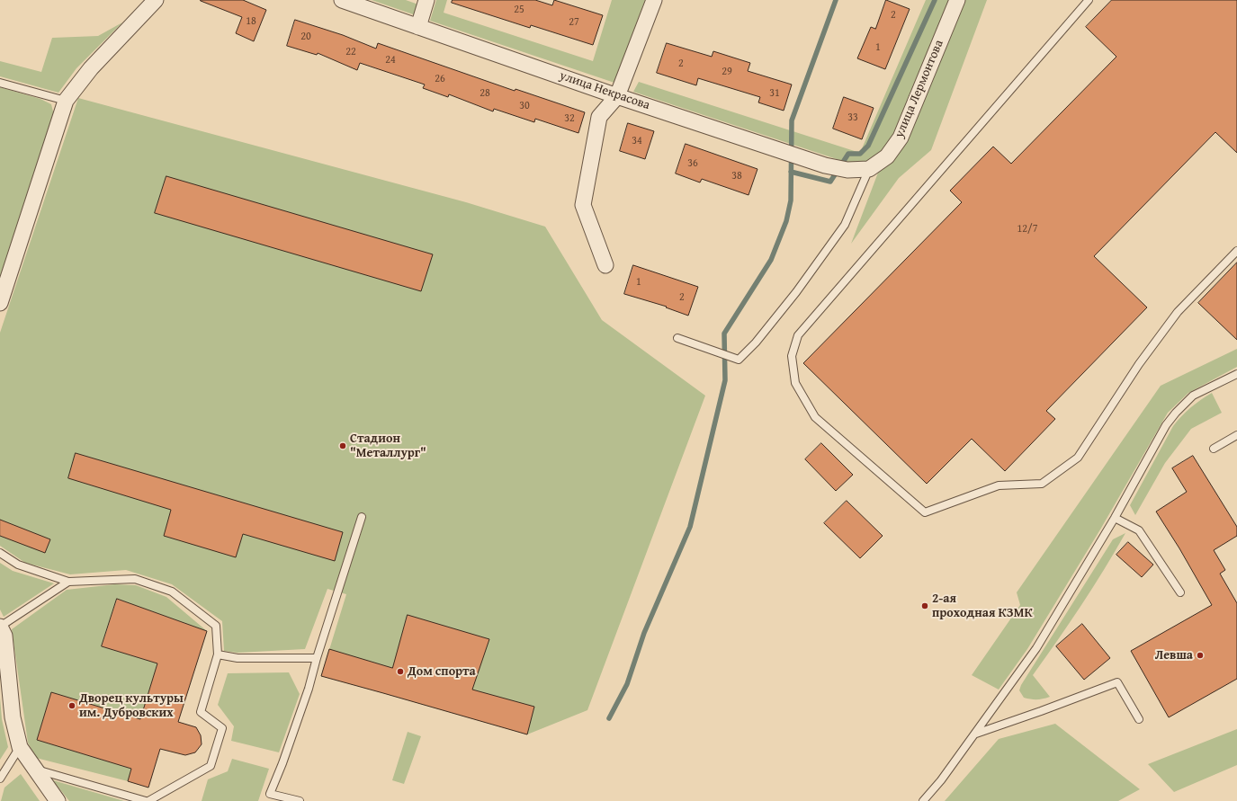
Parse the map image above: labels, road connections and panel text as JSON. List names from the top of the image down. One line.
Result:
{"streets":{"street":["улица Лермонтова","улица Некрасова"]},"crossings":[["улица Лермонтова","улица Некрасова"]],"places":["Стадион \"Металлург\"","2-ая проходная КЗМК","Левша","Дом спорта","Дворец культуры им. Дубровских"],"house_numbers":["25","2","18","27","20","1","22","24","2","29","26","28","31","30","33","32","34","36","38","12/7","1","2"]}
